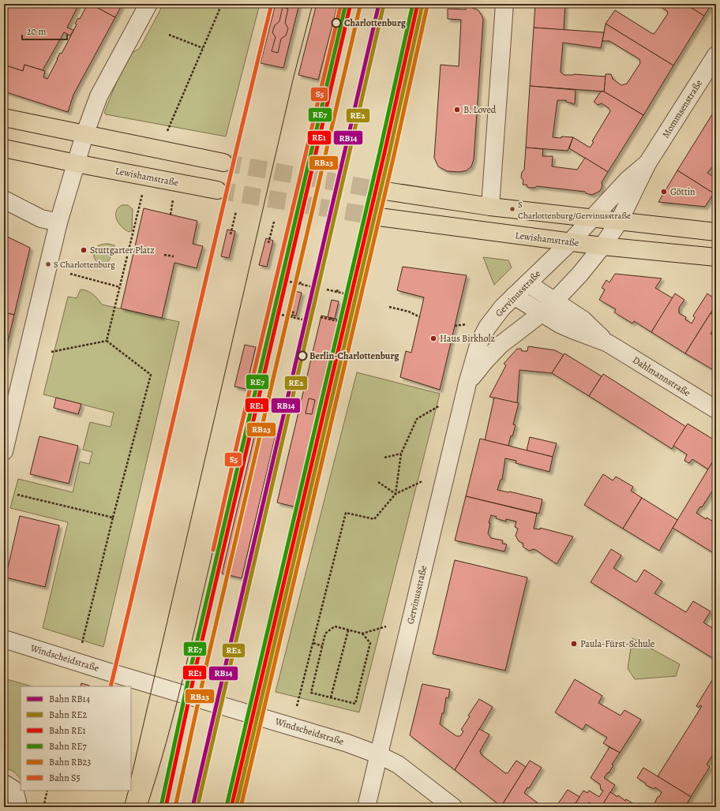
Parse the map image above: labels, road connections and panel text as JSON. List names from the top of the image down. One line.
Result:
{"streets":{"main road":["Lewishamstraße"],"street":["Mommsenstraße","Gervinusstraße","Dahlmannstraße","Windscheidstraße"]},"crossings":[["Mommsenstraße","Lewishamstraße"],["Mommsenstraße","Gervinusstraße"],["Lewishamstraße","Gervinusstraße"],["Gervinusstraße","Dahlmannstraße"],["Gervinusstraße","Windscheidstraße"]],"places":["Charlottenburg","B. Loved","Göttin","S Charlottenburg/Gervinusstraße","Stuttgarter Platz","S Charlottenburg","Haus Birkholz","Berlin-Charlottenburg","Paula-Fürst-Schule"],"lines":["rail line RB14","rail line RE1","rail line RE7","rail line S5","rail line RE2","rail line RB23"],"legend":["Bahn RB14","Bahn RE2","Bahn RE1","Bahn RE7","Bahn RB23","Bahn S5"],"scale_bar":"20 m"}
